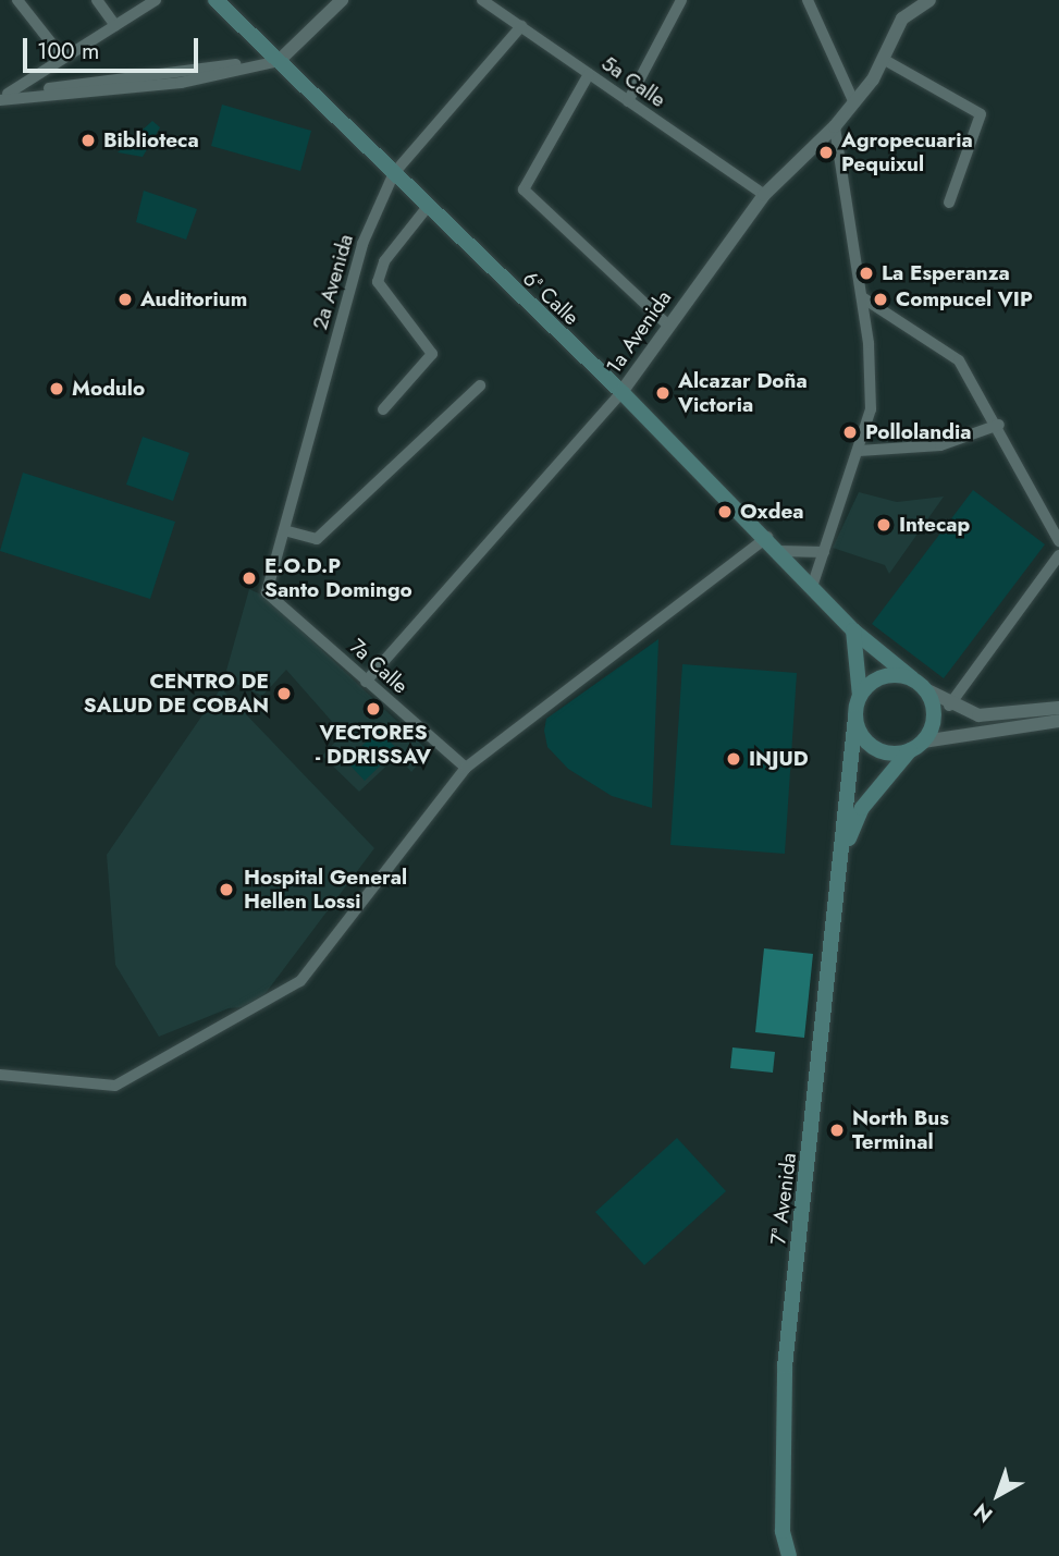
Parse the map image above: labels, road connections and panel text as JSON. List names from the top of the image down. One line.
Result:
{"streets":{"main road":["6ª Calle","7ª Avenida"],"street":["5a Calle","2a Avenida","1a Avenida","7a Calle"]},"crossings":[["5a Calle","2a Avenida"],["5a Calle","1a Avenida"],["2a Avenida","6ª Calle"],["2a Avenida","7a Calle"],["6ª Calle","1a Avenida"],["6ª Calle","7ª Avenida"],["1a Avenida","7a Calle"]],"places":["Biblioteca","Agropecuaria Pequixul","La Esperanza","Auditorium","Compucel VIP","Modulo","Alcazar Doña Victoria","Pollolandia","Oxdea","Intecap","E.O.D.P Santo Domingo","CENTRO DE SALUD DE COBAN","VECTORES - DDRISSAV","INJUD","Hospital General Hellen Lossi","North Bus Terminal"],"scale_bar":"100 m","north":"bottom left"}
